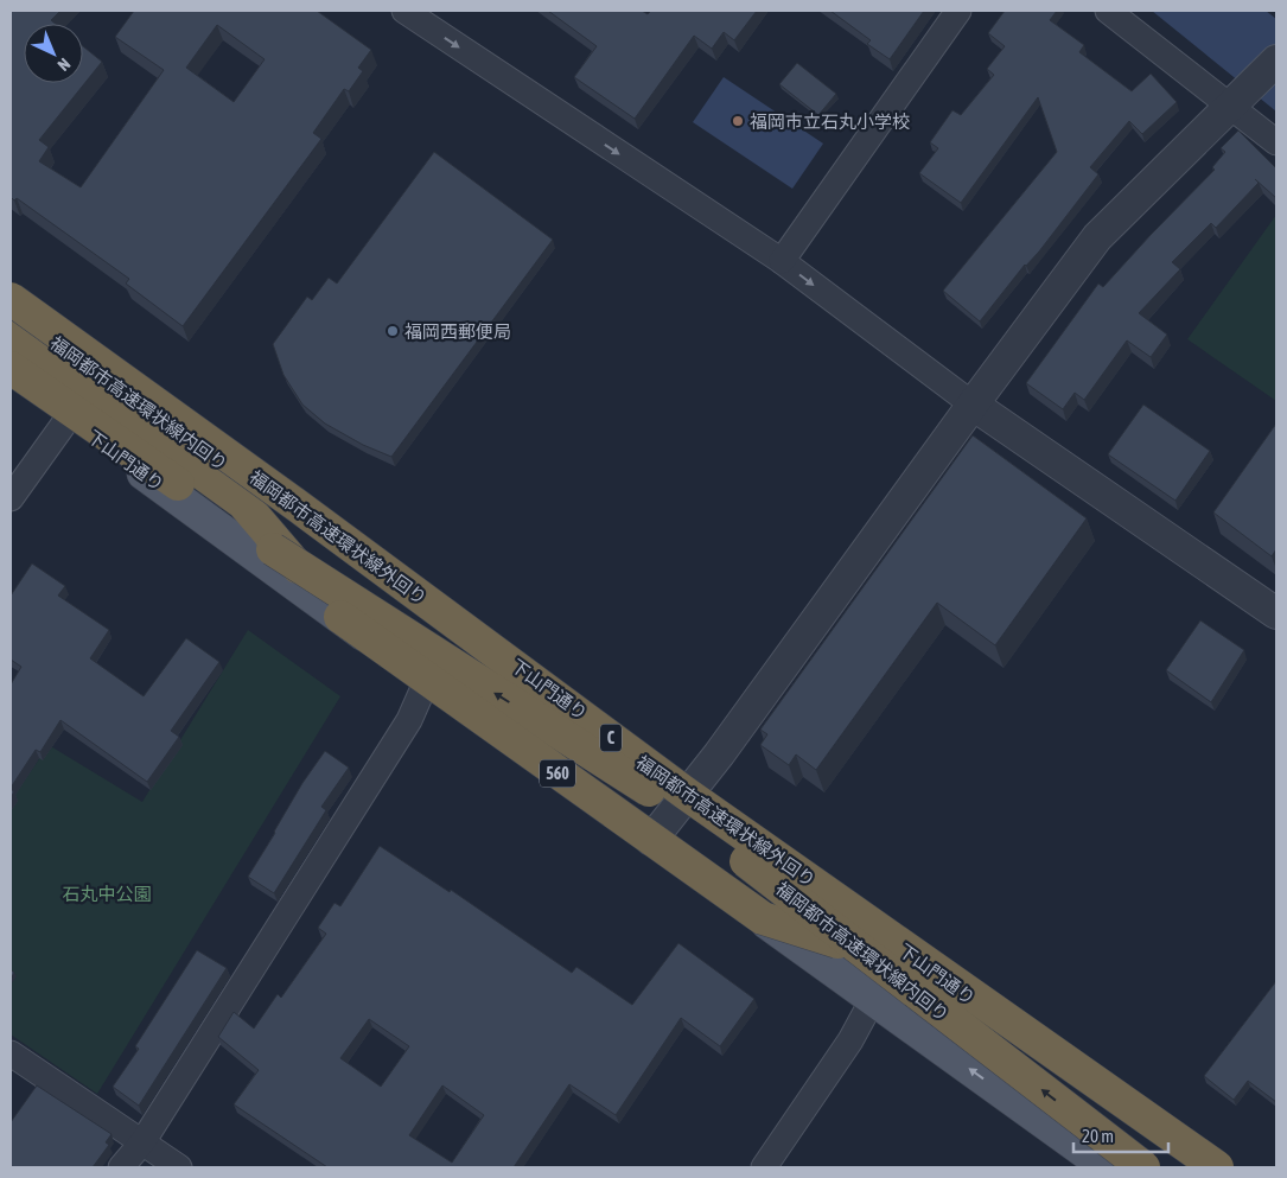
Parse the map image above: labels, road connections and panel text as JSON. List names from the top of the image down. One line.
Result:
{"streets":{"highway":["福岡都市高速環状線内回り","福岡都市高速環状線外回り","C"],"main road":["下山門通り","560"]},"crossings":[["福岡都市高速環状線内回り","下山門通り"],["下山門通り","福岡都市高速環状線外回り"]],"parks":["石丸中公園"],"places":["福岡市立石丸小学校","福岡西郵便局"],"scale_bar":"20 m","north":"bottom right"}
